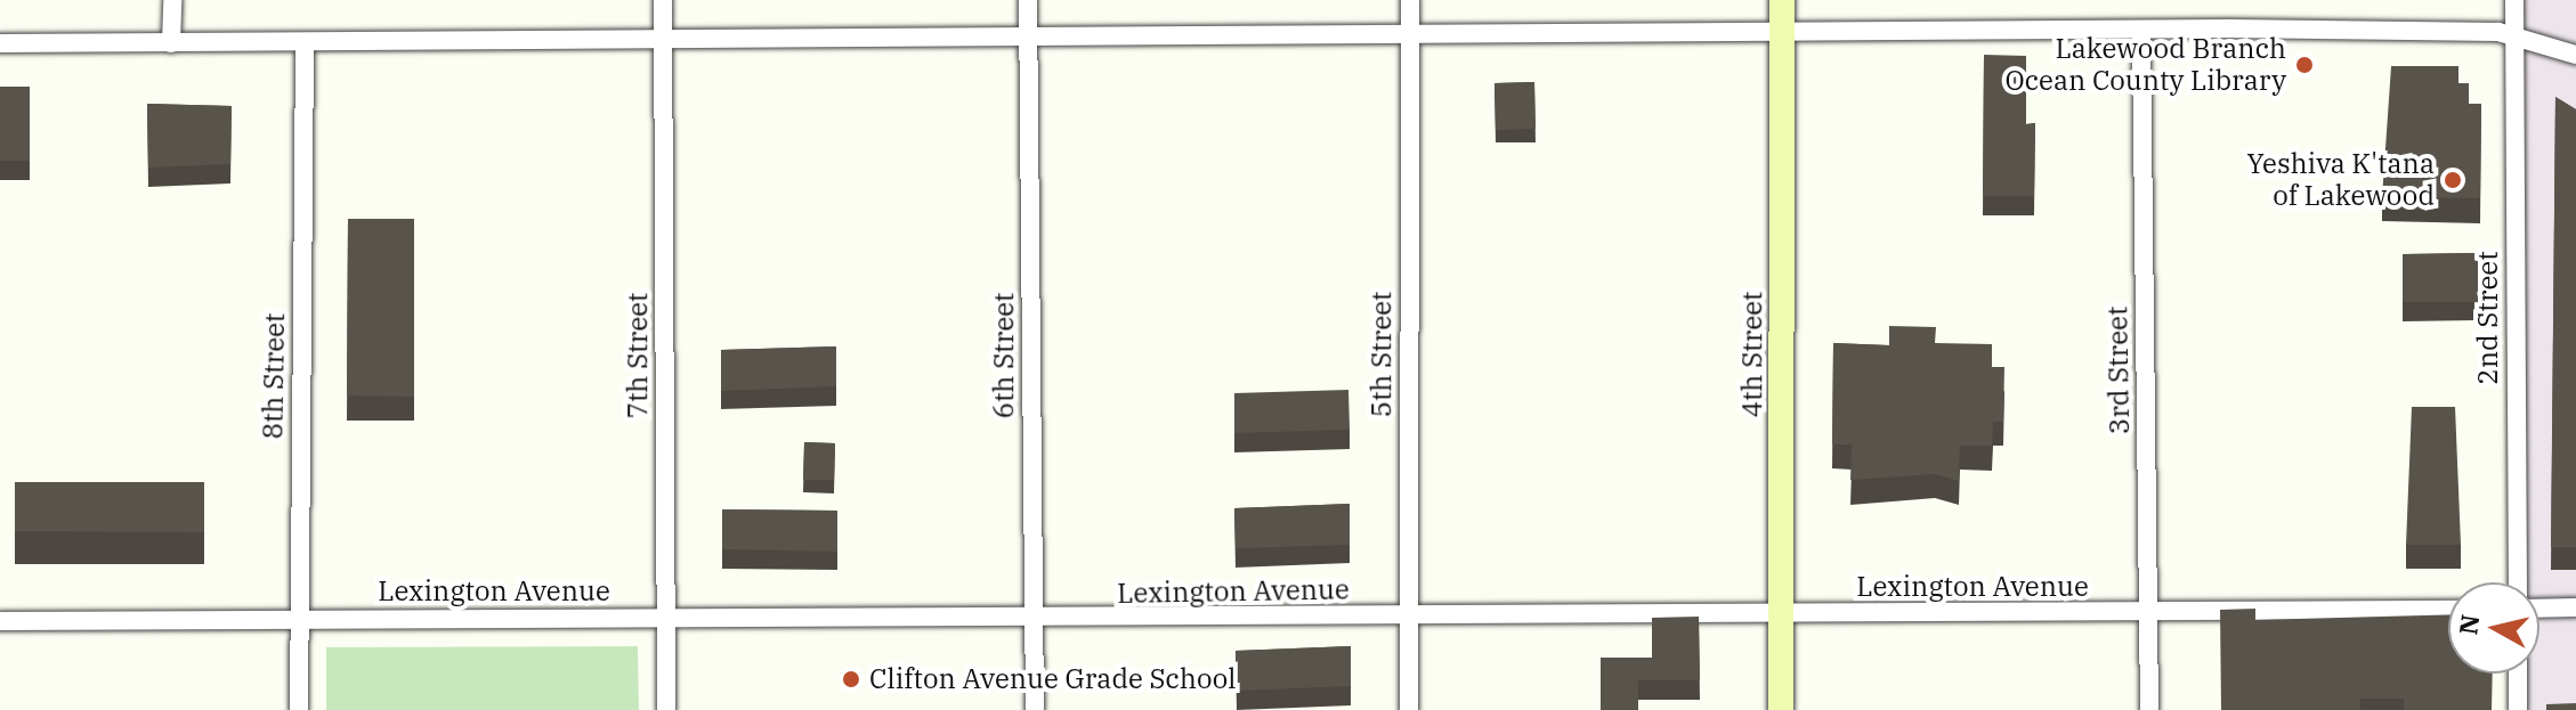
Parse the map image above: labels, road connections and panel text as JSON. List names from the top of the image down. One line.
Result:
{"streets":{"street":["2nd Street","5th Street","4th Street","7th Street","6th Street","3rd Street","8th Street","Lexington Avenue"]},"crossings":[["5th Street","Lexington Avenue"],["4th Street","Lexington Avenue"],["7th Street","Lexington Avenue"],["6th Street","Lexington Avenue"],["3rd Street","Lexington Avenue"],["8th Street","Lexington Avenue"]],"places":["Lakewood Branch Ocean County Library","Yeshiva K'tana of Lakewood","Clifton Avenue Grade School"],"north":"left"}
